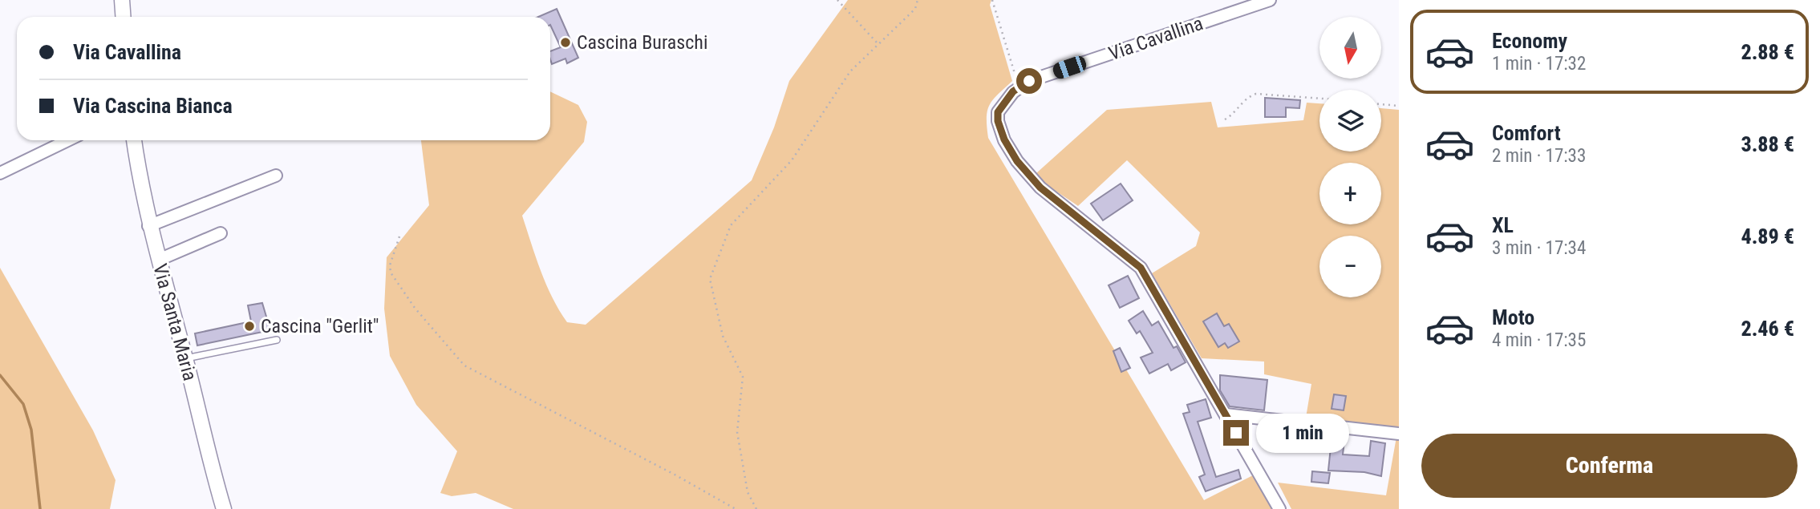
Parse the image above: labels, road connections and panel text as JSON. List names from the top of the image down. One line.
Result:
{"streets":{"street":["Via Cavallina","Via Santa Maria"]},"places":["Cascina Buraschi","Cascina \"Gerlit\""],"north":"bottom","page":{"list":[{"name":"Economy","note":"1 min · 17:32","value":"2.88 €"},{"name":"Comfort","note":"2 min · 17:33","value":"3.88 €"},{"name":"XL","note":"3 min · 17:34","value":"4.89 €"},{"name":"Moto","note":"4 min · 17:35","value":"2.46 €"}],"map_buttons":["+","−"],"banner":["Via Cavallina","Via Cascina Bianca"],"bubble":"1 min","buttons":"Conferma"}}
